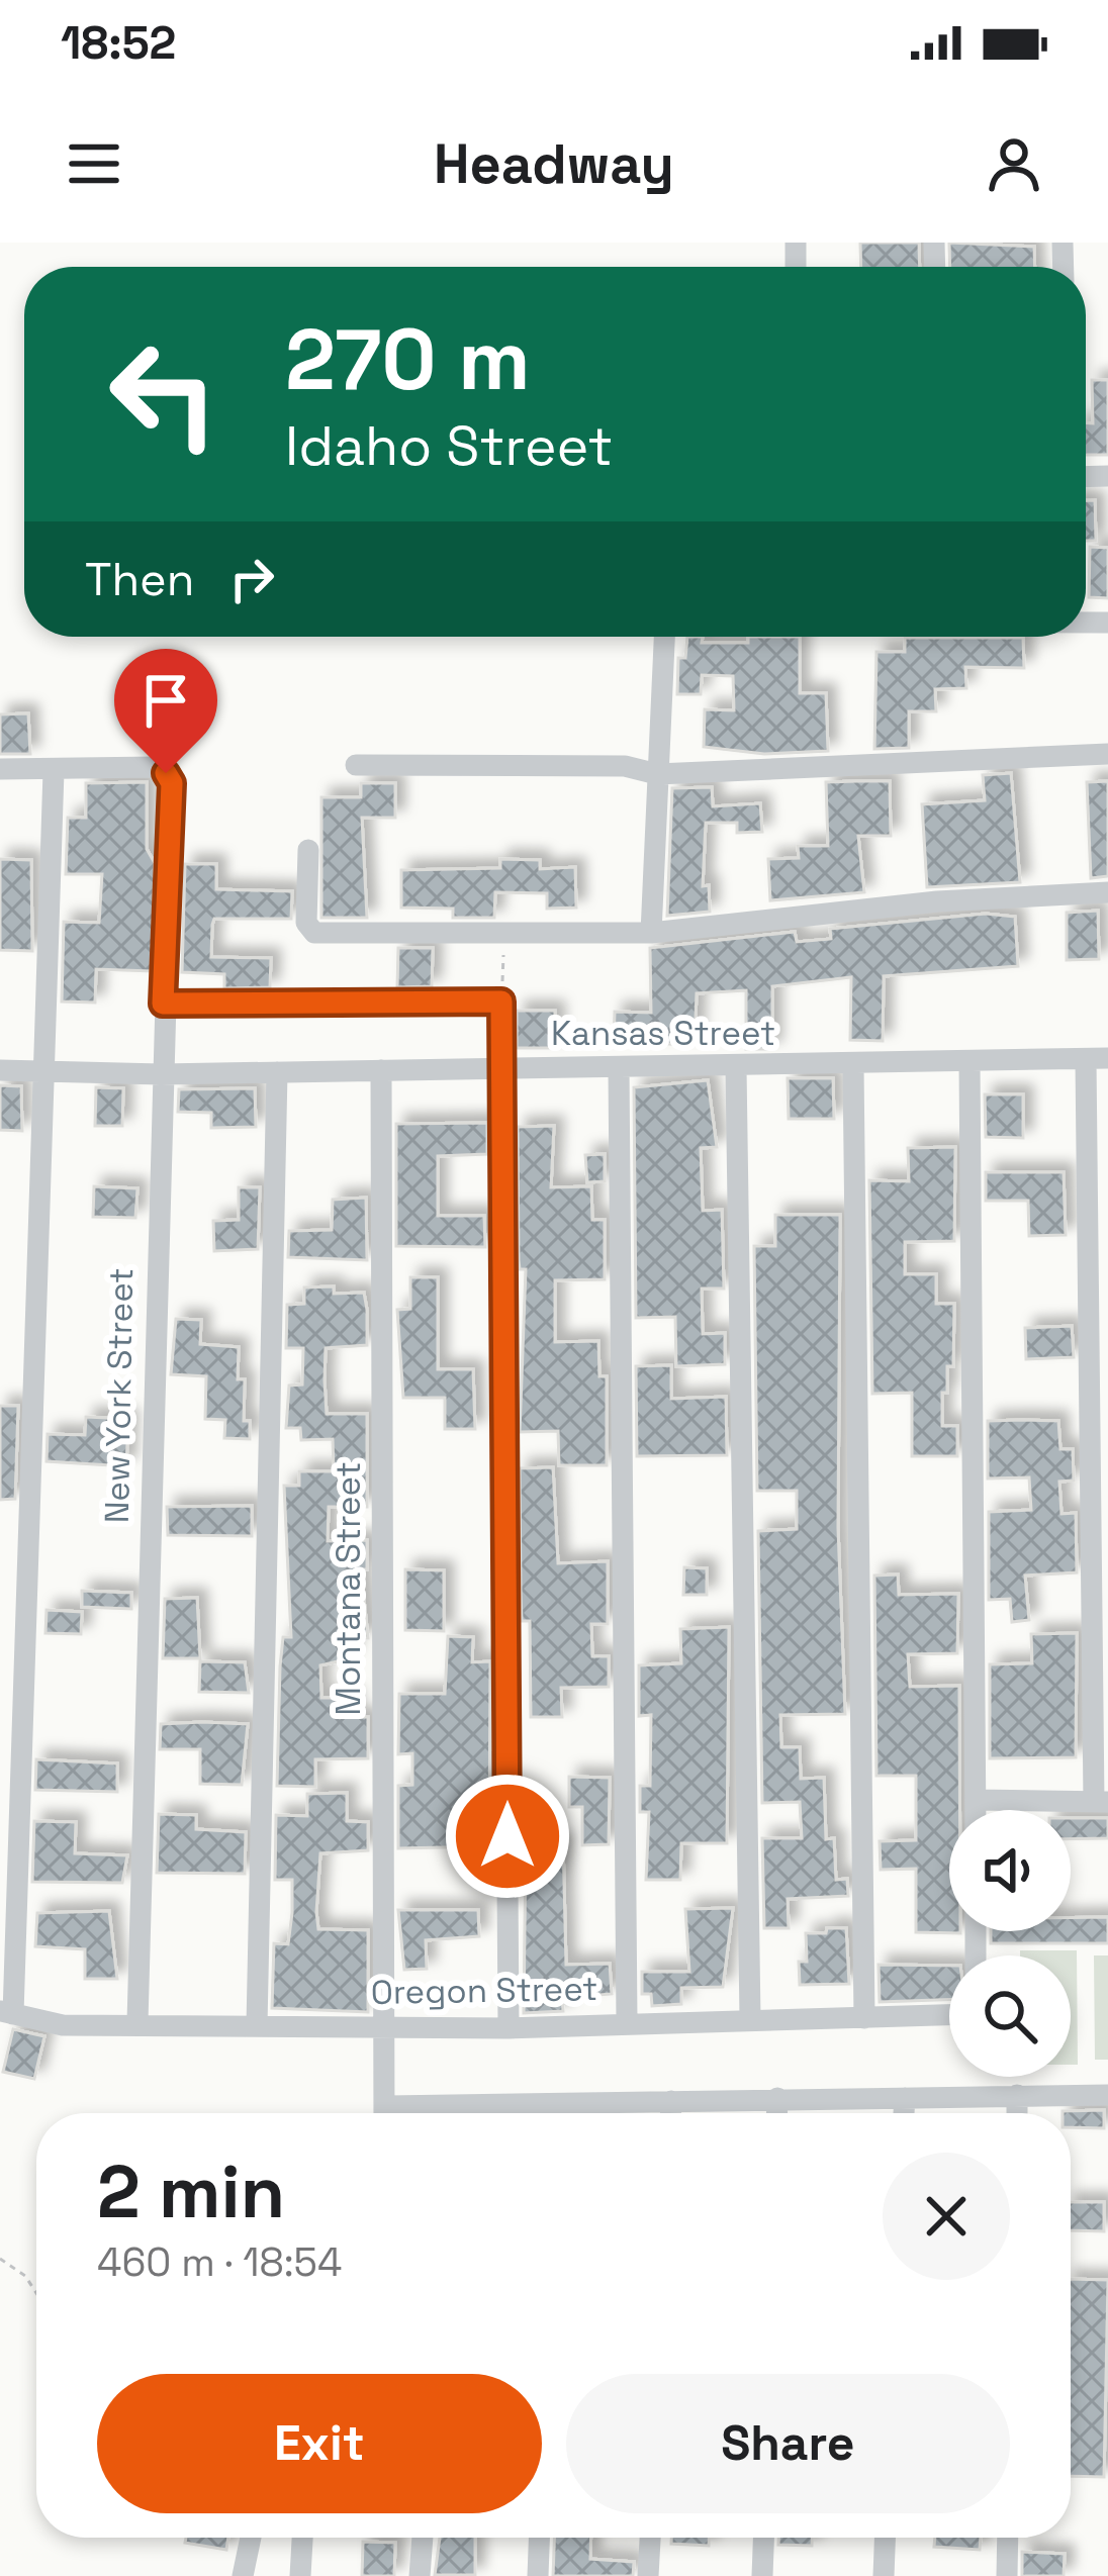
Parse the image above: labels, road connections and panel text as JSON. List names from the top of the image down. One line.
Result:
{"streets":{"street":["Kansas Street","New York Street","Montana Street","Oregon Street"]},"crossings":[["Kansas Street","New York Street"],["Kansas Street","Montana Street"],["New York Street","Oregon Street"],["Montana Street","Oregon Street"]],"page":{"status":"18:52","header":"Headway","turn":["270 m","Idaho Street"],"then":"Then","heading":["2 min","460 m · 18:54"],"buttons":["Exit","Share"]}}
